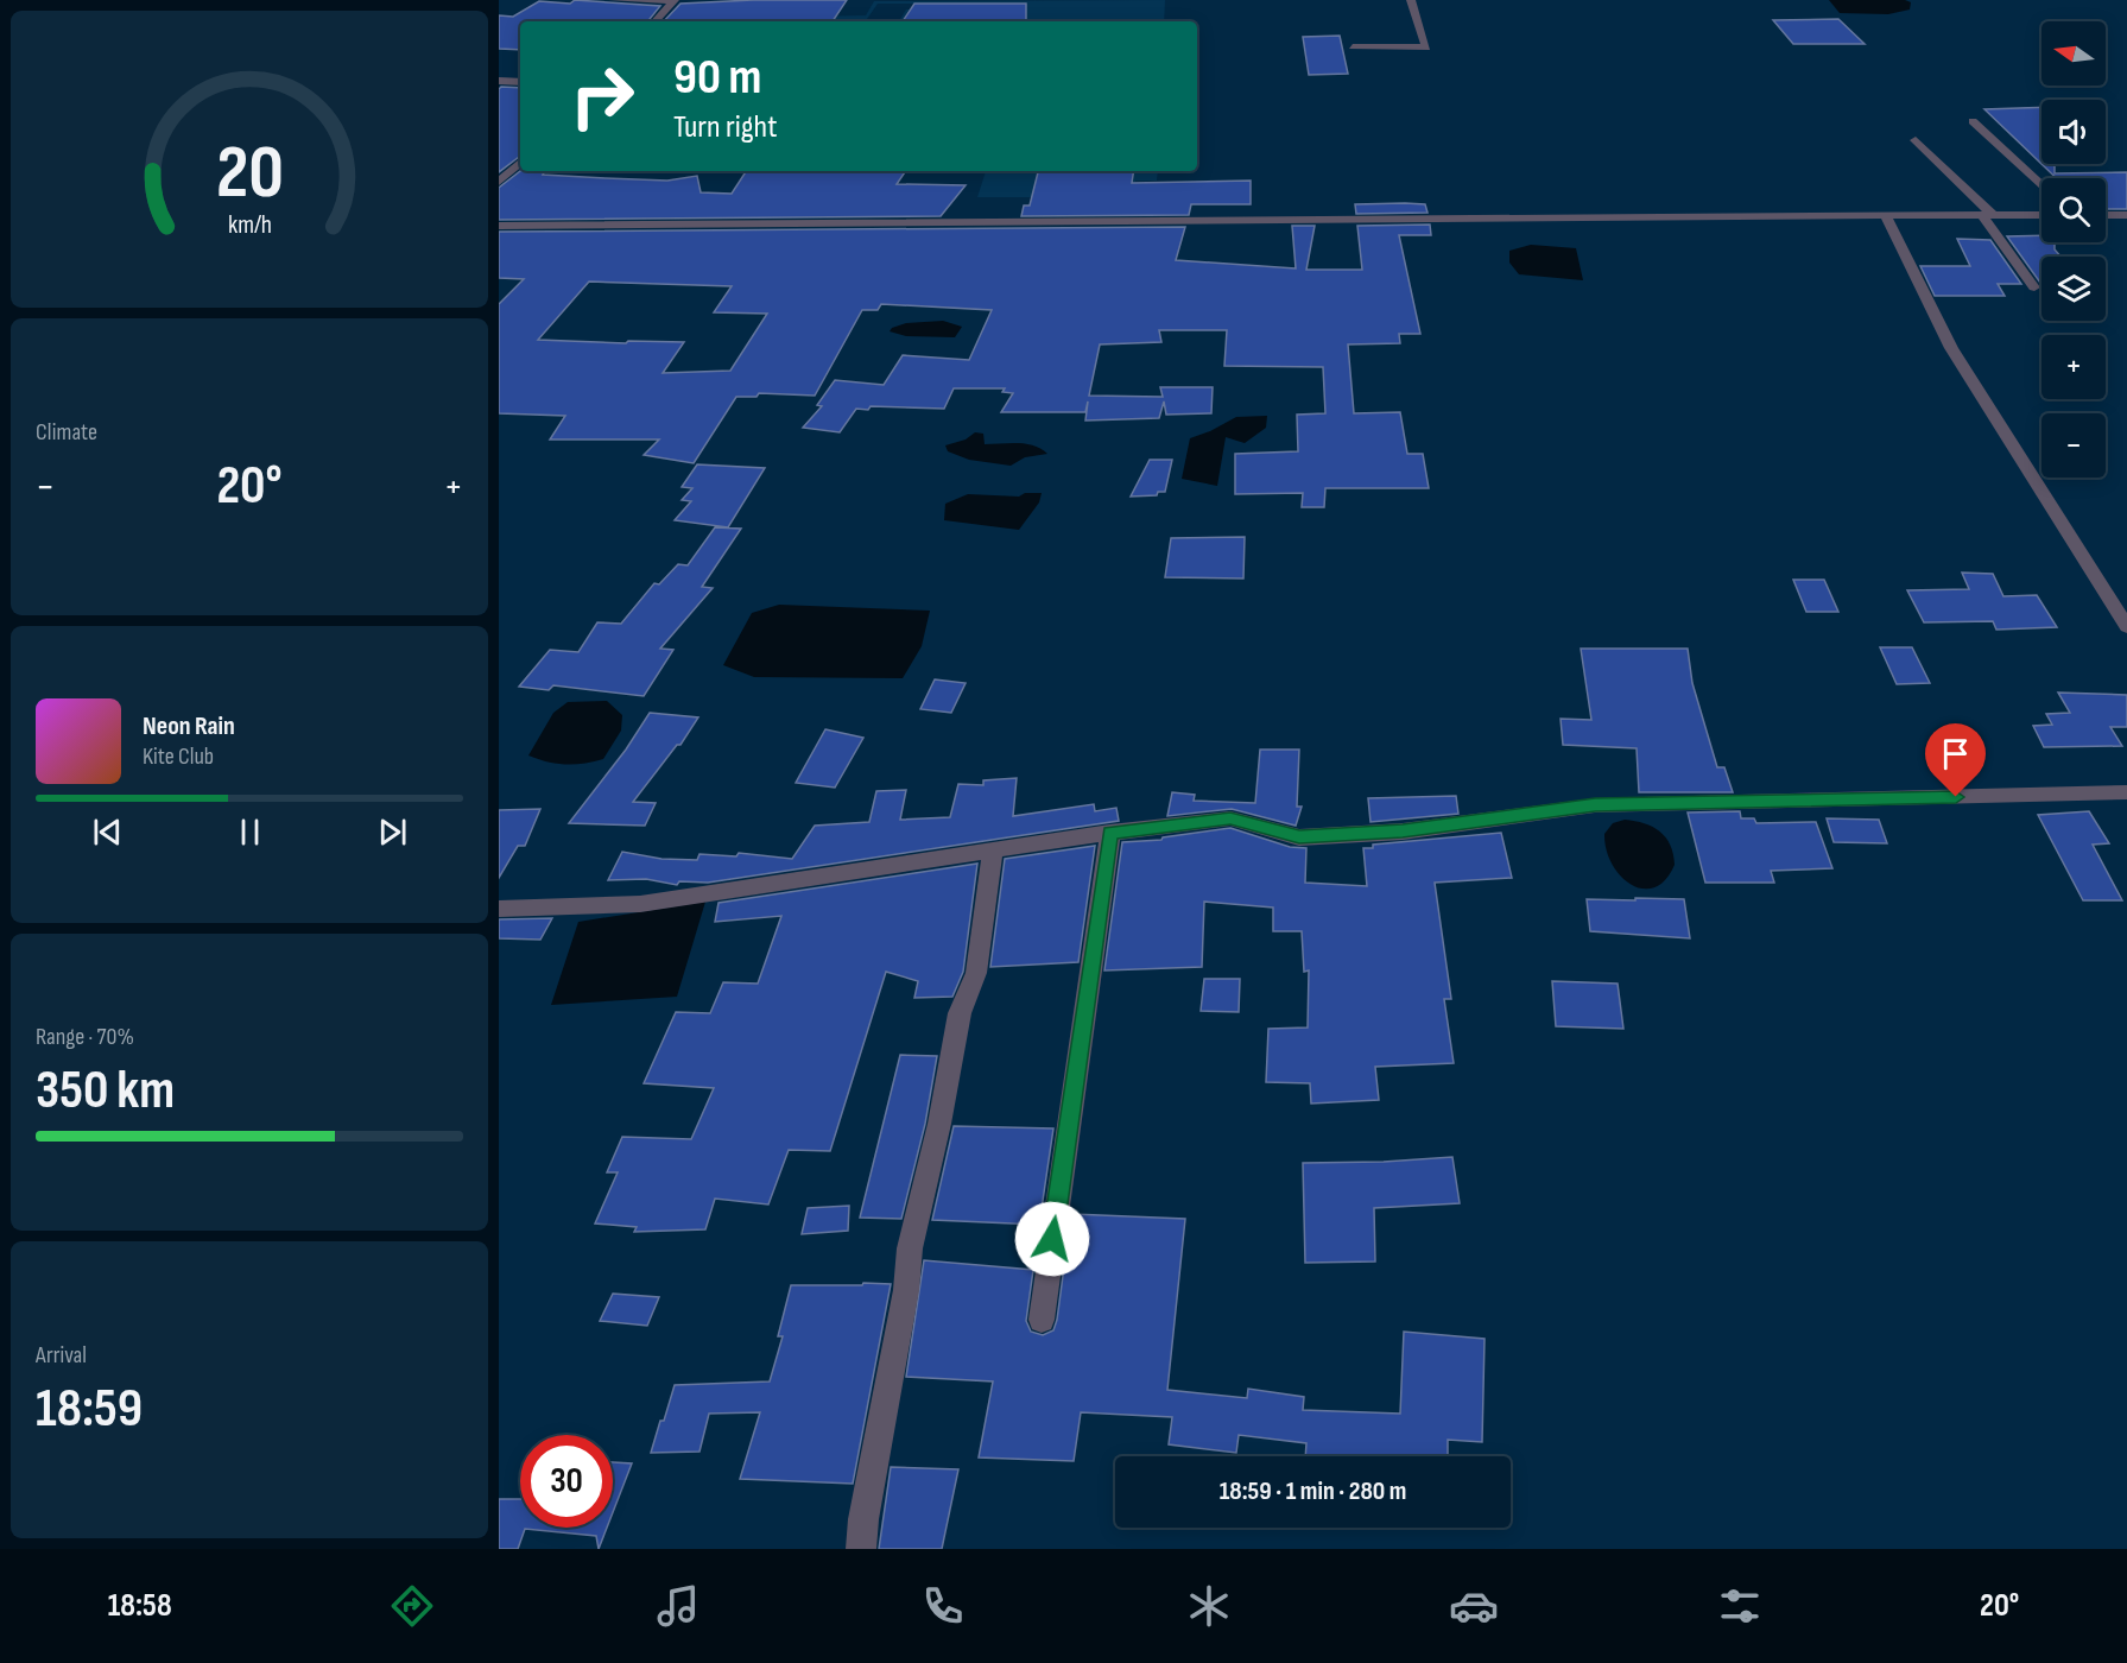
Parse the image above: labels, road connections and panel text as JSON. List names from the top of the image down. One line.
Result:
{"north":"left","page":{"map_buttons":["+","−"],"turn":["90 m","Turn right"],"tile":["Climate",["Range · 70%","350 km"],["Arrival","18:59"]],"heat":["−","20°","+"],"song":["Neon Rain","Kite Club"],"limit":"30","trip":"18:59 · 1 min · 280 m","tabs":["18:58","20°"],"gauge":["20","km/h"]}}
